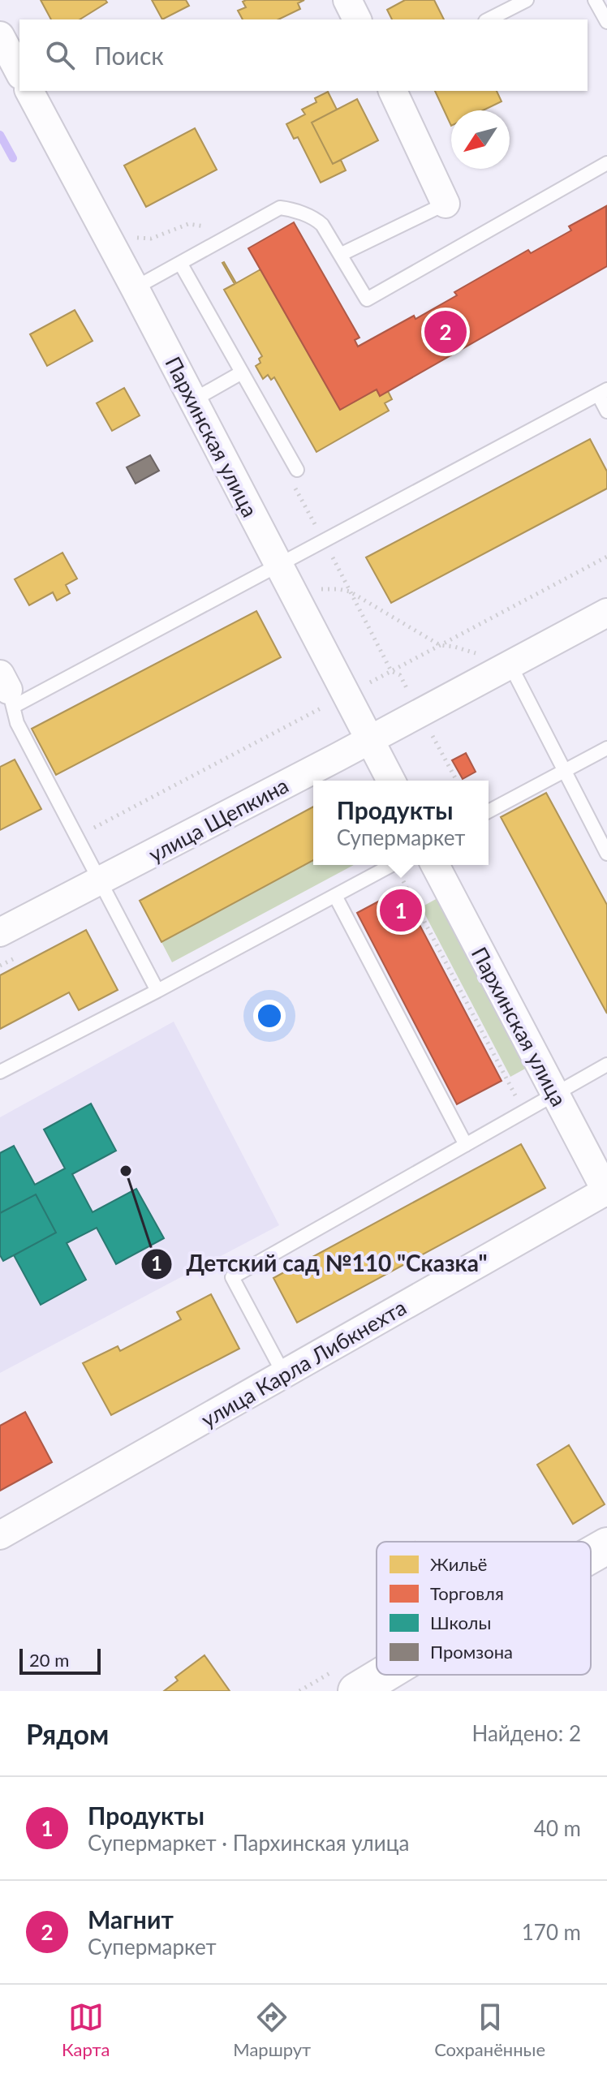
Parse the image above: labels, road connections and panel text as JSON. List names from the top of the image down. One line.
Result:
{"streets":{"street":["Пархинская улица","улица Щепкина","улица Карла Либкнехта"]},"crossings":[["Пархинская улица","улица Щепкина"],["Пархинская улица","улица Карла Либкнехта"]],"places":["Детский сад №110 \"Сказка\""],"legend":["Жильё","Торговля","Школы","Промзона"],"scale_bar":"20 m","north":"bottom left","page":{"search":"Поиск","pins":["2","1"],"popup":["Продукты","Супермаркет"],"scale":"20 m","heading":["Рядом","Найдено: 2"],"list":[{"mark":"1","name":"Продукты","note":"Супермаркет · Пархинская улица","value":"40 m"},{"mark":"2","name":"Магнит","note":"Супермаркет","value":"170 m"}],"nav":["Карта","Маршрут","Сохранённые"]}}
